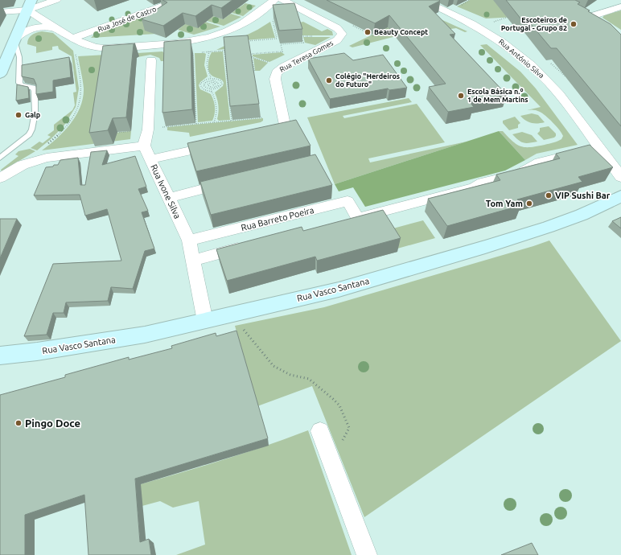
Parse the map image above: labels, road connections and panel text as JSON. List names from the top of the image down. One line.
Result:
{"streets":{"street":["Rua José de Castro","Rua Teresa Gomes","Rua António Silva","Rua Ivone Silva","Rua Barreto Poeira","Rua Vasco Santana"]},"crossings":[["Rua António Silva","Rua Barreto Poeira"],["Rua Ivone Silva","Rua Barreto Poeira"],["Rua Ivone Silva","Rua Vasco Santana"]],"places":["Escoteiros de Portugal - Grupo 82","Beauty Concept","Colégio \"Herdeiros do Futuro\"","Escola Básica n.º 1 de Mem Martins","Galp","VIP Sushi Bar","Tom Yam","Pingo Doce"]}
